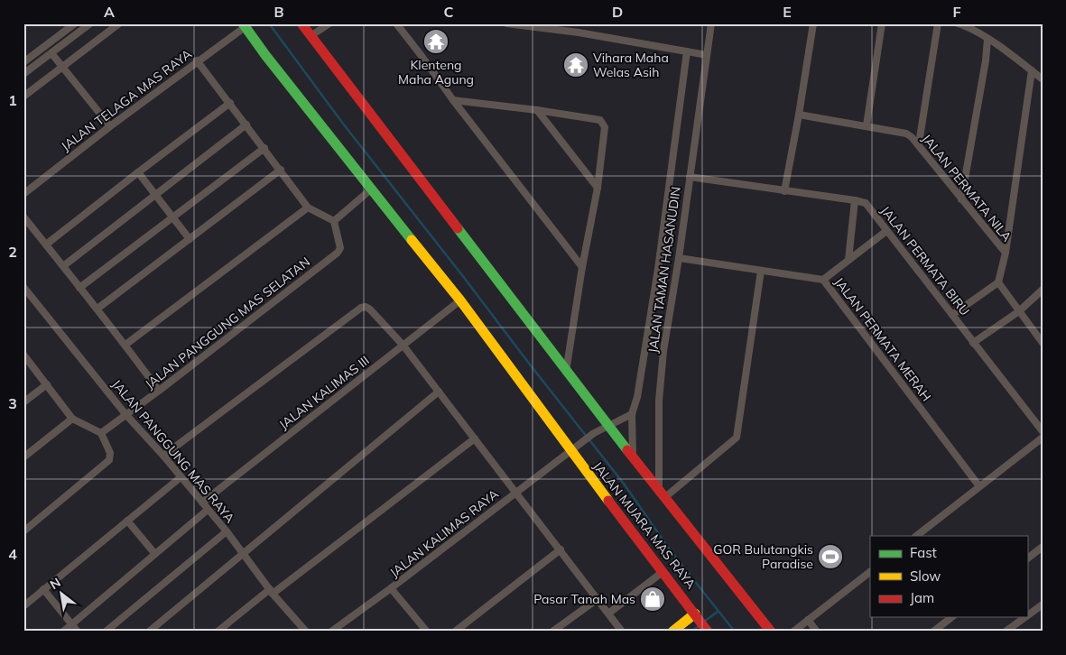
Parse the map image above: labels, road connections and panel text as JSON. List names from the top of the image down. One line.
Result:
{"streets":{"street":["JALAN TELAGA MAS RAYA","JALAN PERMATA NILA","JALAN PERMATA BIRU","JALAN TAMAN HASANUDIN","JALAN PANGGUNG MAS SELATAN","JALAN PERMATA MERAH","JALAN KALIMAS III","JALAN PANGGUNG MAS RAYA","JALAN MUARA MAS RAYA","JALAN KALIMAS RAYA"]},"crossings":[["JALAN TELAGA MAS RAYA","JALAN MUARA MAS RAYA"],["JALAN PERMATA BIRU","JALAN TAMAN HASANUDIN"],["JALAN TAMAN HASANUDIN","JALAN PERMATA MERAH"],["JALAN TAMAN HASANUDIN","JALAN KALIMAS RAYA"],["JALAN PANGGUNG MAS SELATAN","JALAN PANGGUNG MAS RAYA"],["JALAN KALIMAS III","JALAN PANGGUNG MAS RAYA"],["JALAN KALIMAS III","JALAN MUARA MAS RAYA"],["JALAN MUARA MAS RAYA","JALAN KALIMAS RAYA"]],"places":{"temple":["Klenteng Maha Agung","Vihara Maha Welas Asih"],"sports":["GOR Bulutangkis Paradise"],"shop":["Pasar Tanah Mas"]},"legend":["Fast","Slow","Jam"],"north":"top left","grid":{"columns":["A","B","C","D","E","F"],"rows":["1","2","3","4"]}}
